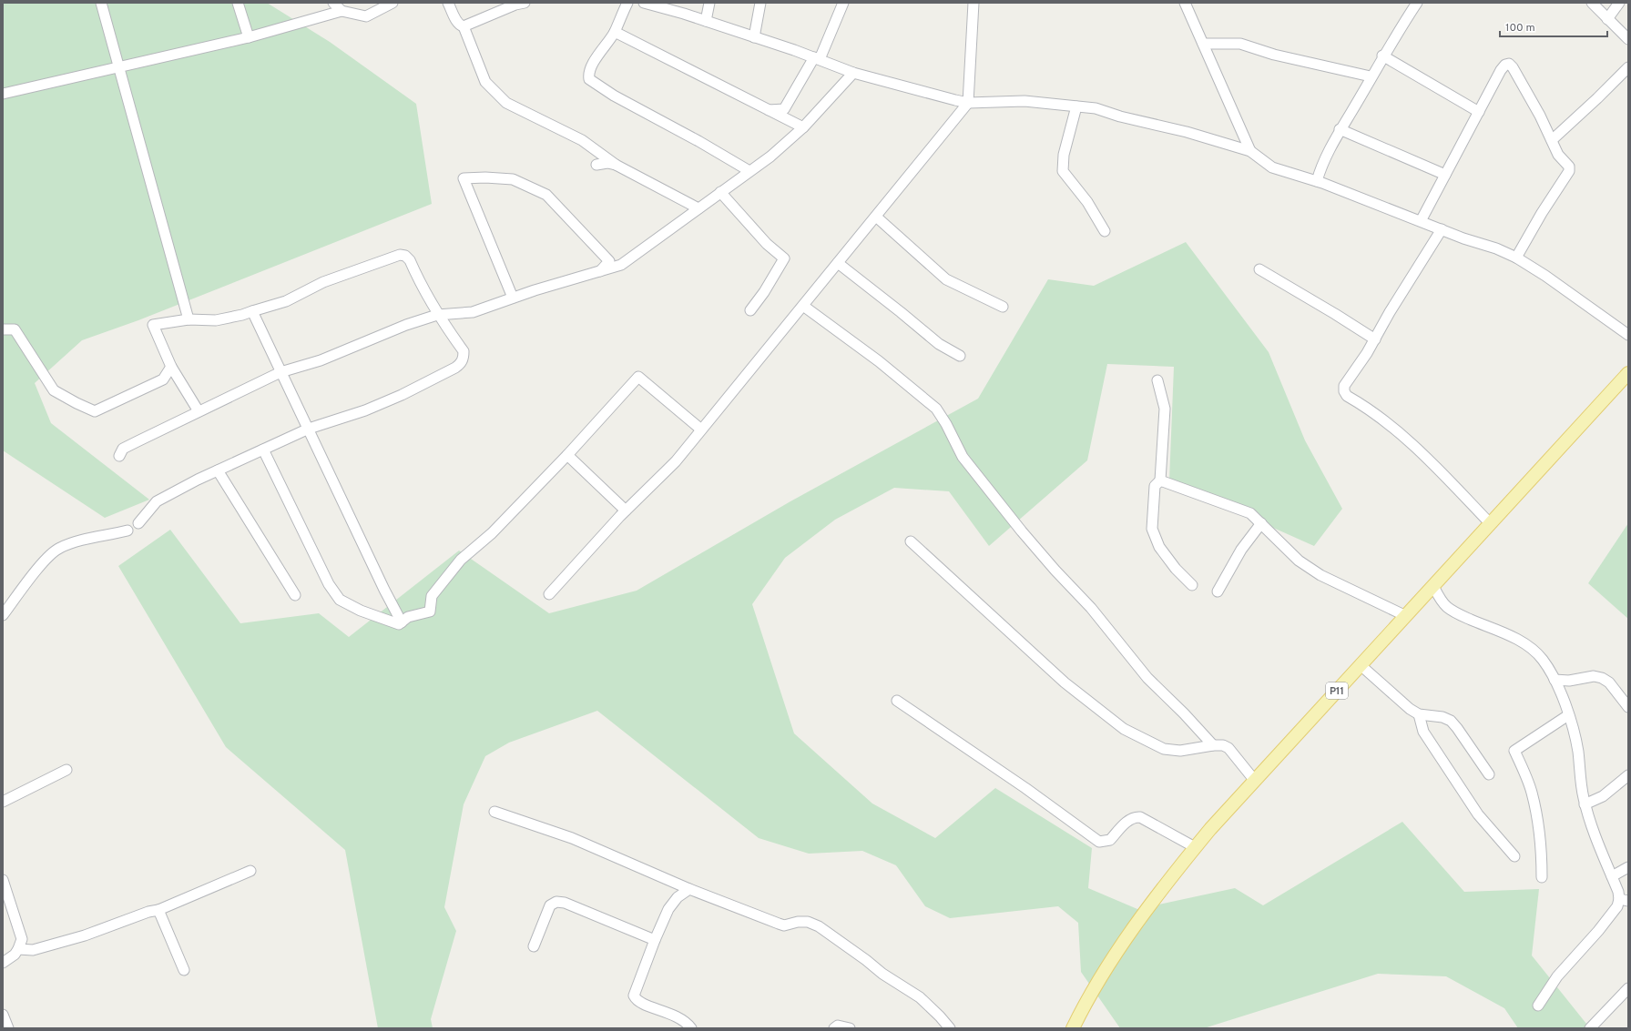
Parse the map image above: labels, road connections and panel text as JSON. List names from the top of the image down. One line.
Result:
{"streets":{"main road":["P11"]},"scale_bar":"100 m"}
